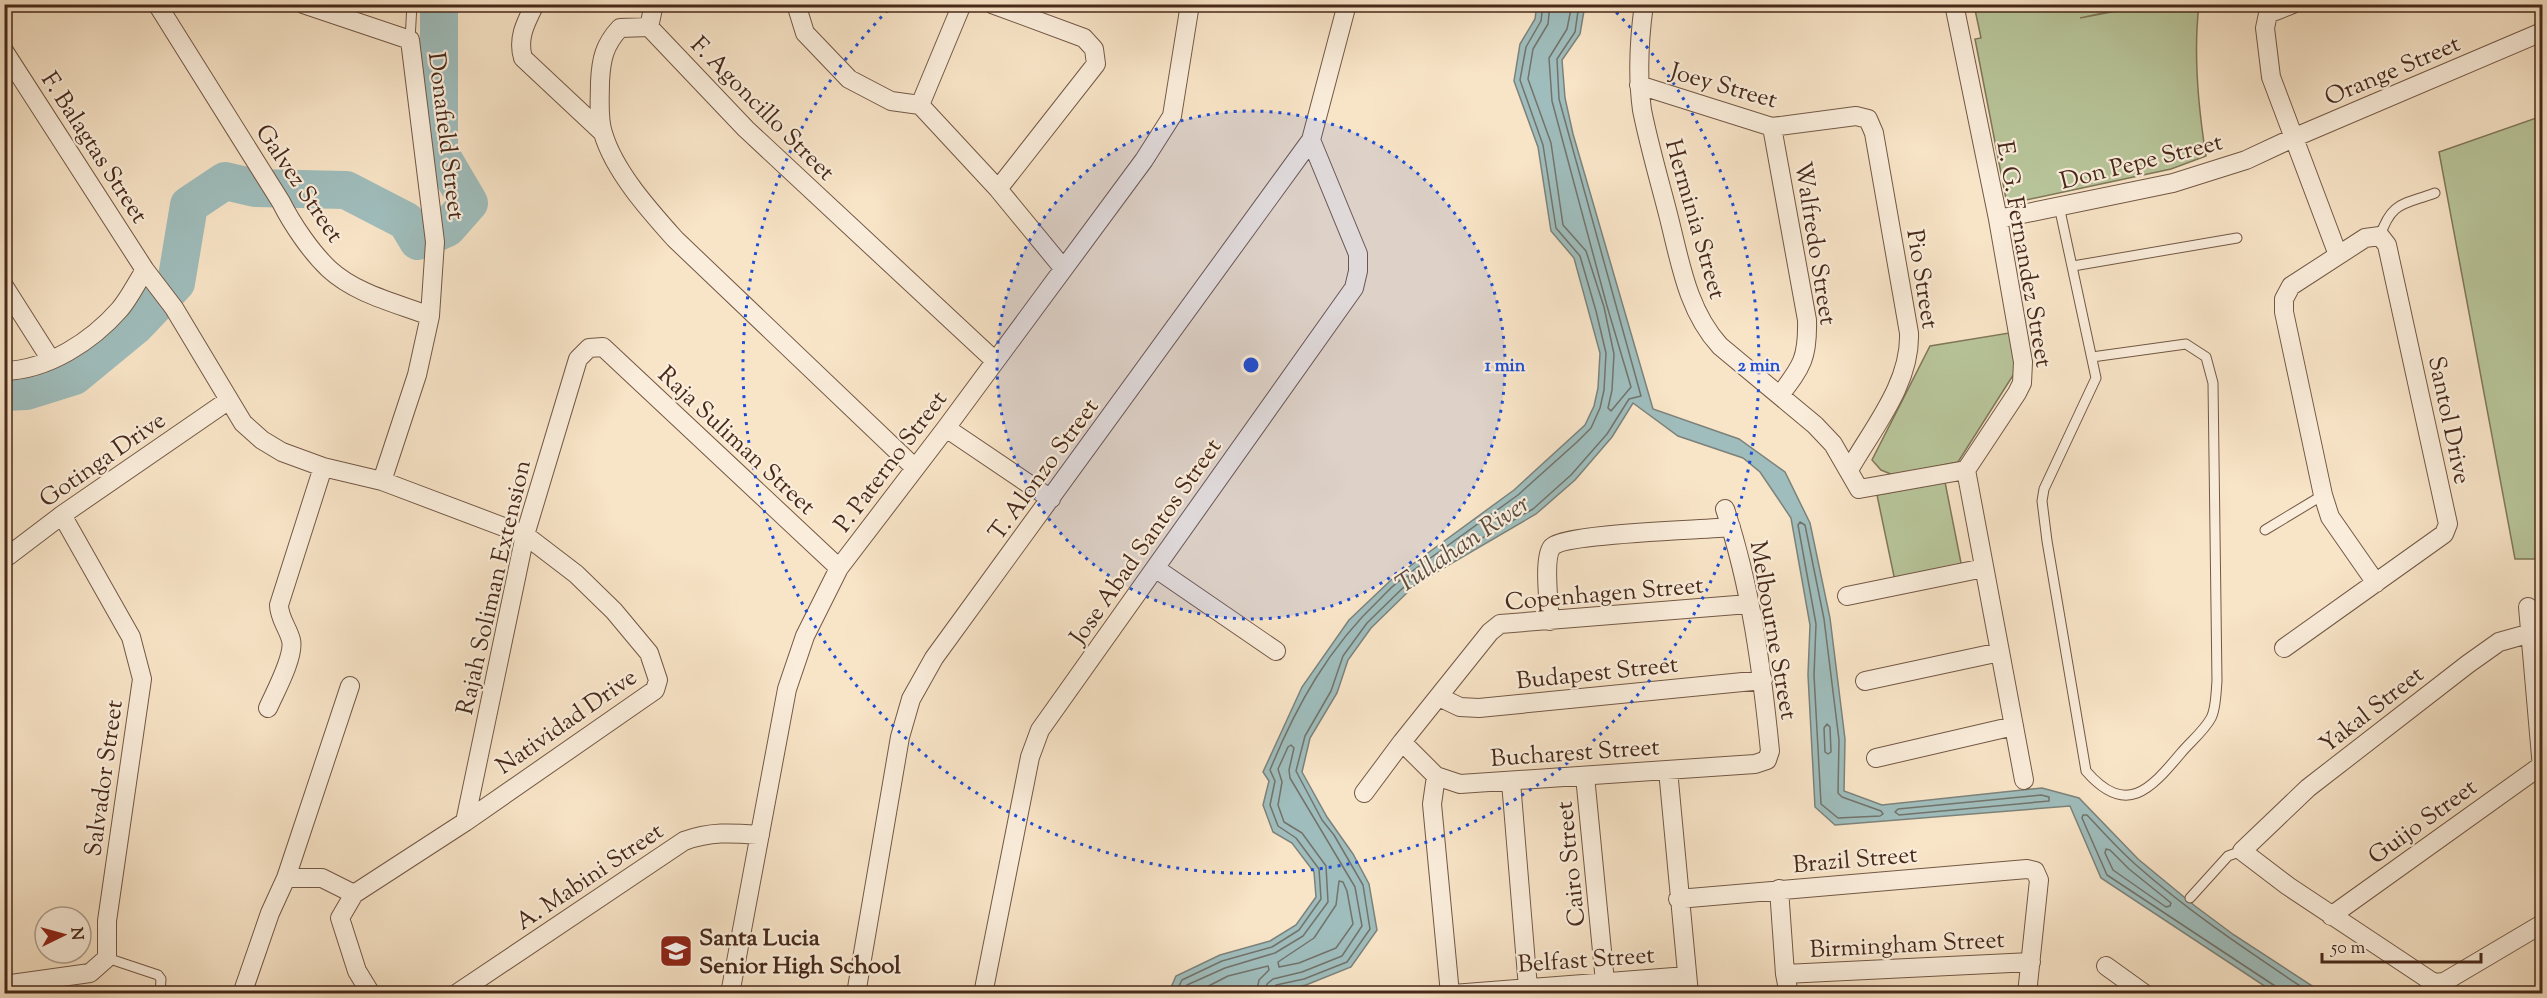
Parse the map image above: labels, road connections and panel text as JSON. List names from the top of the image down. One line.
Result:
{"streets":{"street":["Orange Street","Joey Street","F. Agoncillo Street","Donafield Street","F. Balagtas Street","Don Pepe Street","Galvez Street","Herminia Street","Walfredo Street","E. G. Fernandez Street","Pio Street","Santol Drive","Raja Suliman Street","Gotinga Drive","P. Paterno Street","T. Alonzo Street","Jose Abad Santos Street","Rajah Soliman Extension","Copenhagen Street","Melbourne Street","Budapest Street","Yakal Street","Natividad Drive","Bucharest Street","Salvador Street","Guijo Street","Brazil Street","Cairo Street","A. Mabini Street","Birmingham Street","Belfast Street"]},"crossings":[["Orange Street","Don Pepe Street"],["Joey Street","Herminia Street"],["Joey Street","Walfredo Street"],["Joey Street","Pio Street"],["F. Agoncillo Street","P. Paterno Street"],["Donafield Street","Galvez Street"],["F. Balagtas Street","Gotinga Drive"],["Don Pepe Street","E. G. Fernandez Street"],["Herminia Street","Walfredo Street"],["Herminia Street","E. G. Fernandez Street"],["Herminia Street","Pio Street"],["Raja Suliman Street","P. Paterno Street"],["Raja Suliman Street","Rajah Soliman Extension"],["Gotinga Drive","Salvador Street"],["P. Paterno Street","A. Mabini Street"],["T. Alonzo Street","Jose Abad Santos Street"],["Rajah Soliman Extension","Natividad Drive"],["Copenhagen Street","Melbourne Street"],["Copenhagen Street","Budapest Street"],["Copenhagen Street","Bucharest Street"],["Melbourne Street","Budapest Street"],["Melbourne Street","Bucharest Street"],["Bucharest Street","Cairo Street"],["Brazil Street","Birmingham Street"],["Cairo Street","Belfast Street"]],"water":["Tullahan River"],"places":{"school or university":["Santa Lucia Senior High School"]},"scale_bar":"50 m","north":"right","rings":["1 min","2 min"]}
